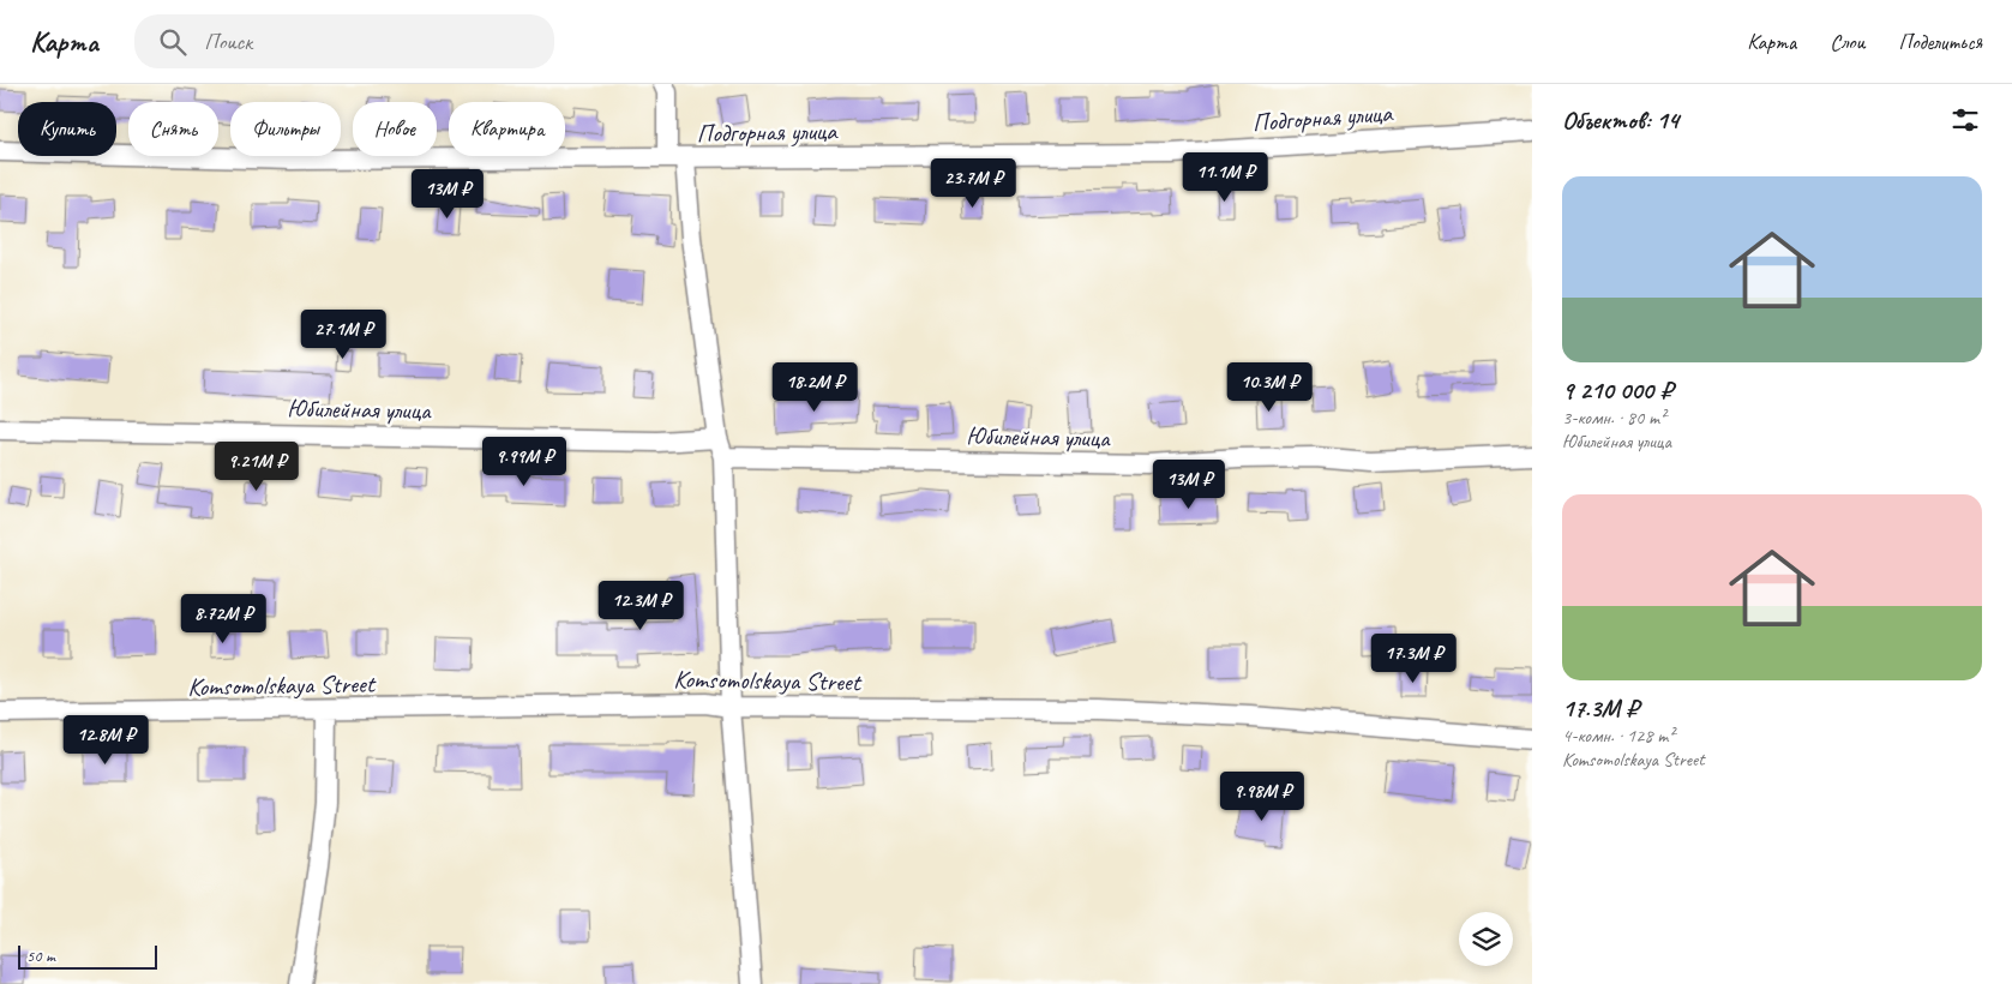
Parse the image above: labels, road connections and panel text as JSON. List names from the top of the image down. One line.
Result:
{"streets":{"street":["Подгорная улица","Юбилейная улица","Komsomolskaya Street"]},"scale_bar":"50 m","page":{"header":"Карта","search":"Поиск","nav":["Карта","Слои","Поделиться"],"heading":"Объектов: 14","chip":["Купить","Снять","Фильтры","Новое","Квартира"],"price":["11.1M ₽","23.7M ₽","13M ₽","27.1M ₽","18.2M ₽","10.3M ₽","9.99M ₽","9.21M ₽","13M ₽","12.3M ₽","8.72M ₽","17.3M ₽","12.8M ₽","9.98M ₽"],"list":[{"name":"9 210 000 ₽","note":"3-комн. · 80 m² · Юбилейная улица"},{"name":"17.3M ₽","note":"4-комн. · 128 m² · Komsomolskaya Street"}],"scale":"50 m"}}
